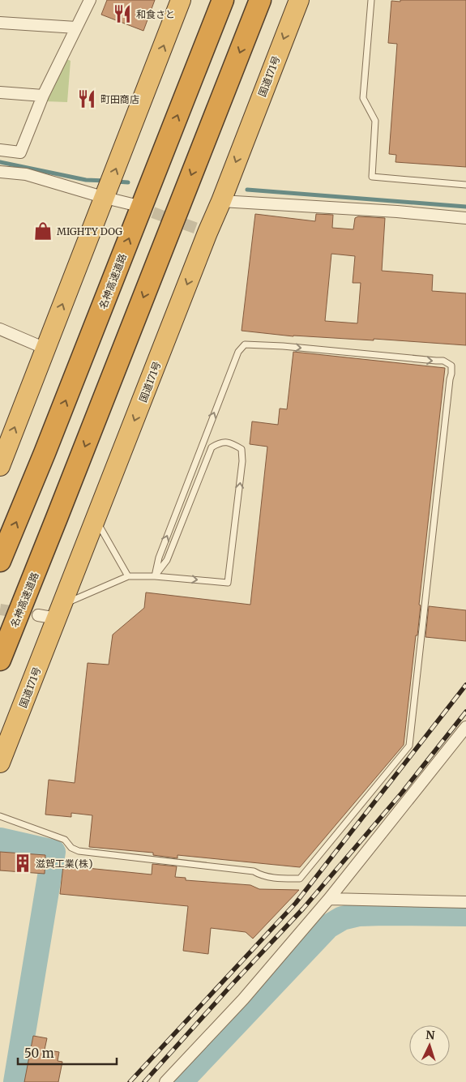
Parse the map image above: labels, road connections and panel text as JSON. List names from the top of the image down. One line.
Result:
{"streets":{"highway":["国道171号","名神高速道路"]},"places":{"restaurant":["和食さと","町田商店"],"shop":["MIGHTY DOG"],"building":["滋賀工業(株)"]},"scale_bar":"50 m","north":"top"}
